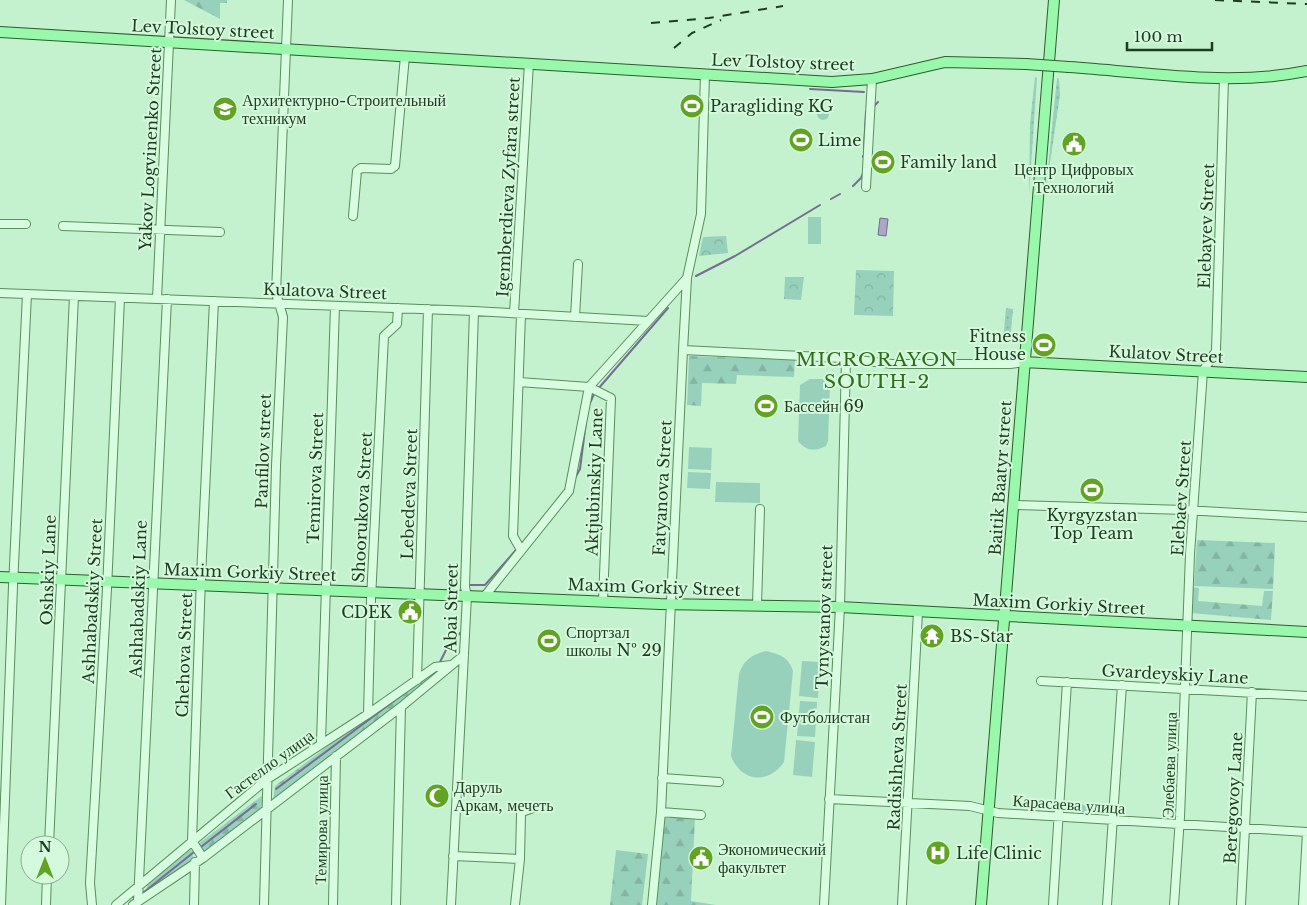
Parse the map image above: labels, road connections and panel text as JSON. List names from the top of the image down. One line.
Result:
{"streets":{"main road":["Lev Tolstoy street","Kulatov Street","Baitik Baatyr street","Maxim Gorkiy Street"],"street":["Yakov Logvinenko Street","Igemberdieva Zyfara street","Elebayev Street","Kulatova Street","Panfilov street","Temirova Street","Aktjubinskiy Lane","Fatyanova Street","Lebedeva Street","Elebaev Street","Shoorukova Street","Oshskiy Lane","Ashhabadskiy Lane","Ashhabadskiy Street","Abai Street","Tynystanov street","Chehova Street","Gvardeyskiy Lane","Radishheva Street","Гастелло улица","Элебаева улица","Beregovoy Lane","Карасаева улица","Темирова улица"]},"crossings":[["Lev Tolstoy street","Yakov Logvinenko Street"],["Lev Tolstoy street","Igemberdieva Zyfara street"],["Lev Tolstoy street","Elebayev Street"],["Lev Tolstoy street","Panfilov street"],["Lev Tolstoy street","Fatyanova Street"],["Yakov Logvinenko Street","Kulatova Street"],["Igemberdieva Zyfara street","Kulatova Street"],["Igemberdieva Zyfara street","Aktjubinskiy Lane"],["Elebayev Street","Kulatov Street"],["Elebayev Street","Elebaev Street"],["Kulatova Street","Panfilov street"],["Kulatova Street","Temirova Street"],["Kulatova Street","Lebedeva Street"],["Kulatova Street","Shoorukova Street"],["Kulatova Street","Oshskiy Lane"],["Kulatova Street","Ashhabadskiy Lane"],["Kulatova Street","Ashhabadskiy Street"],["Kulatova Street","Abai Street"],["Kulatova Street","Chehova Street"],["Kulatov Street","Baitik Baatyr street"],["Kulatov Street","Elebaev Street"],["Panfilov street","Maxim Gorkiy Street"],["Panfilov street","Гастелло улица"],["Temirova Street","Maxim Gorkiy Street"],["Temirova Street","Гастелло улица"],["Baitik Baatyr street","Maxim Gorkiy Street"],["Baitik Baatyr street","Карасаева улица"],["Aktjubinskiy Lane","Maxim Gorkiy Street"],["Fatyanova Street","Maxim Gorkiy Street"],["Lebedeva Street","Maxim Gorkiy Street"],["Lebedeva Street","Гастелло улица"],["Elebaev Street","Maxim Gorkiy Street"],["Elebaev Street","Элебаева улица"],["Shoorukova Street","Maxim Gorkiy Street"],["Shoorukova Street","Гастелло улица"],["Oshskiy Lane","Maxim Gorkiy Street"],["Maxim Gorkiy Street","Ashhabadskiy Lane"],["Maxim Gorkiy Street","Ashhabadskiy Street"],["Maxim Gorkiy Street","Abai Street"],["Maxim Gorkiy Street","Tynystanov street"],["Maxim Gorkiy Street","Chehova Street"],["Maxim Gorkiy Street","Radishheva Street"],["Maxim Gorkiy Street","Элебаева улица"],["Ashhabadskiy Lane","Гастелло улица"],["Abai Street","Гастелло улица"],["Tynystanov street","Карасаева улица"],["Chehova Street","Гастелло улица"],["Gvardeyskiy Lane","Элебаева улица"],["Gvardeyskiy Lane","Beregovoy Lane"],["Radishheva Street","Карасаева улица"],["Гастелло улица","Темирова улица"],["Элебаева улица","Карасаева улица"],["Beregovoy Lane","Карасаева улица"]],"districts":["MICRORAYON SOUTH-2"],"places":{"sports":["Paragliding KG","Lime","Family land","Fitness House","Бассейн 69","Kyrgyzstan Top Team","Спортзал школы № 29","Футболистан"],"school or university":["Архитектурно-Строительный техникум"],"public building":["Центр Цифровых Технологий","CDEK","Экономический факультет"],"temple":["BS-Star"],"mosque":["Даруль Аркам, мечеть"],"hospital":["Life Clinic"]},"scale_bar":"100 m","north":"top"}
